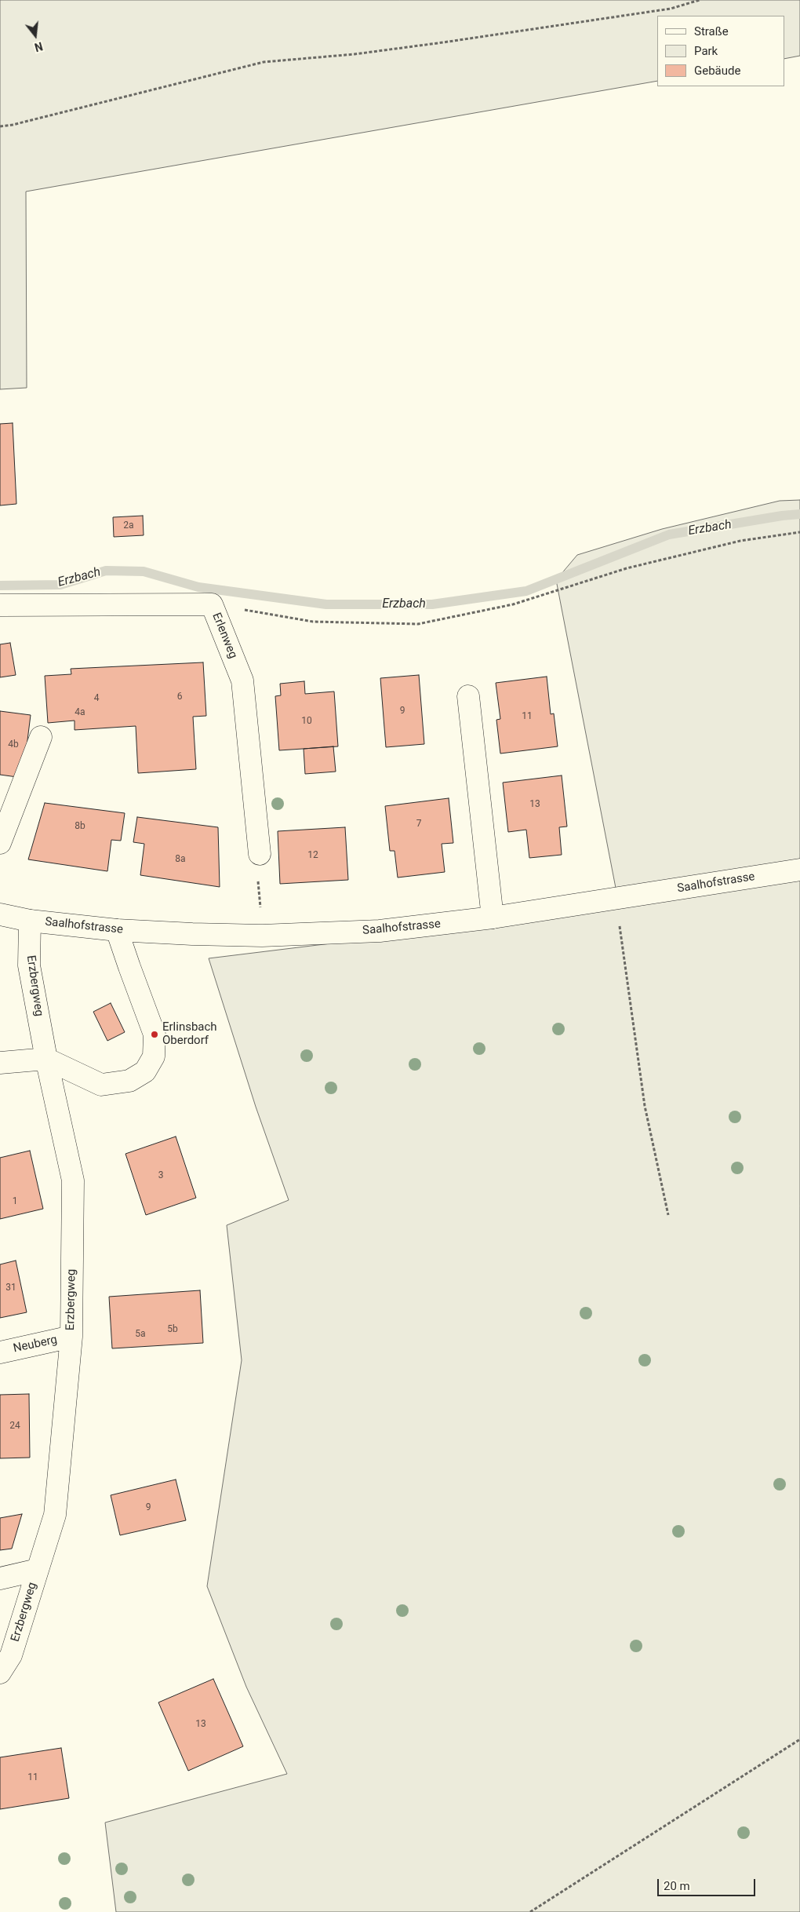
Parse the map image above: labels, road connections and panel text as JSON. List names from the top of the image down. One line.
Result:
{"streets":{"street":["Erlenweg","Saalhofstrasse","Erzbergweg","Neuberg"]},"crossings":[["Saalhofstrasse","Erzbergweg"],["Erzbergweg","Neuberg"]],"water":["Erzbach"],"places":["Erlinsbach Oberdorf"],"house_numbers":["2a","6","4","9","4a","11","10","4b","13","7","8b","12","8a","3","1","31","5b","5a","24","9","13","11"],"legend":["Straße","Park","Gebäude"],"scale_bar":"20 m","north":"bottom"}
